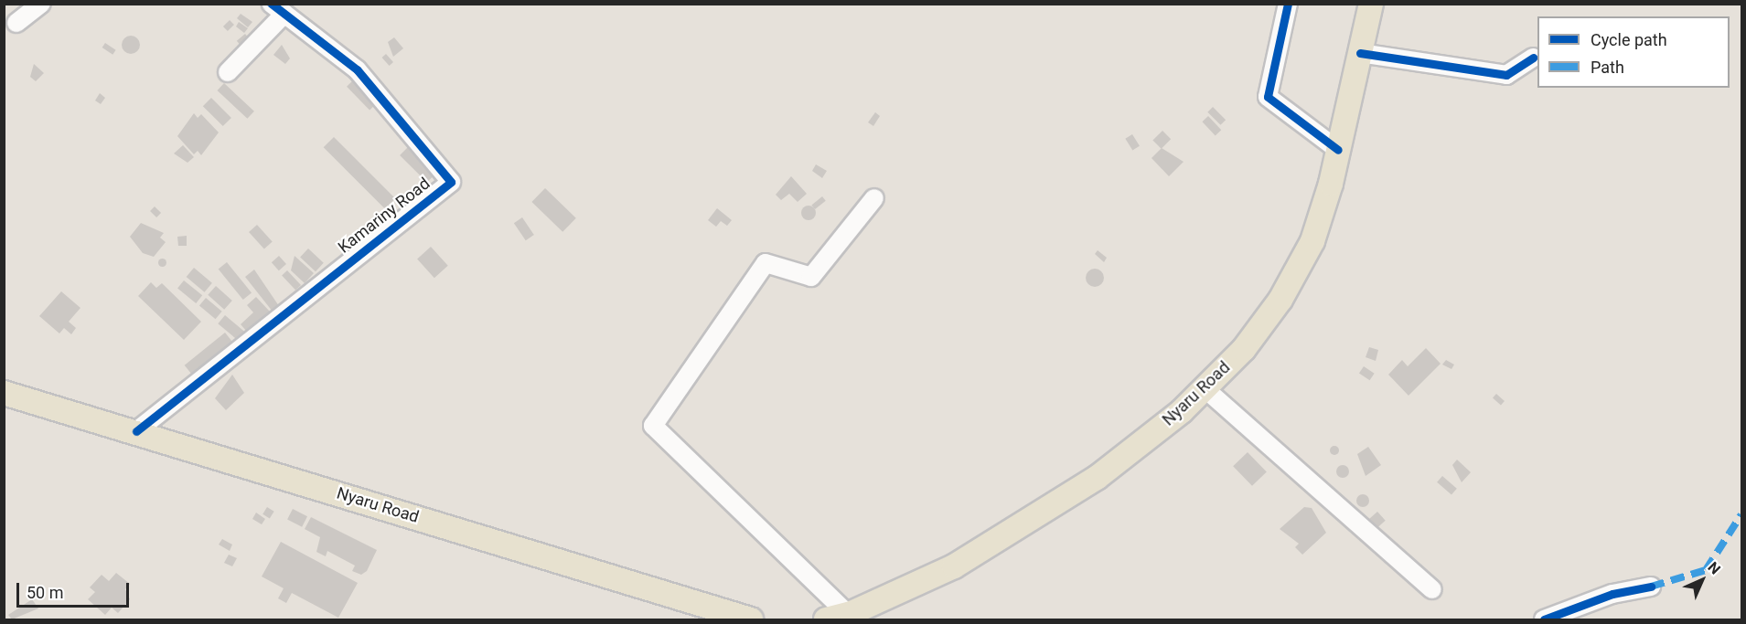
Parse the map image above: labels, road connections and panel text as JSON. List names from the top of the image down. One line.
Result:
{"streets":{"main road":["Nyaru Road"],"street":["Kamariny Road"]},"crossings":[["Kamariny Road","Nyaru Road"]],"legend":["Cycle path","Path"],"scale_bar":"50 m","north":"top right"}
